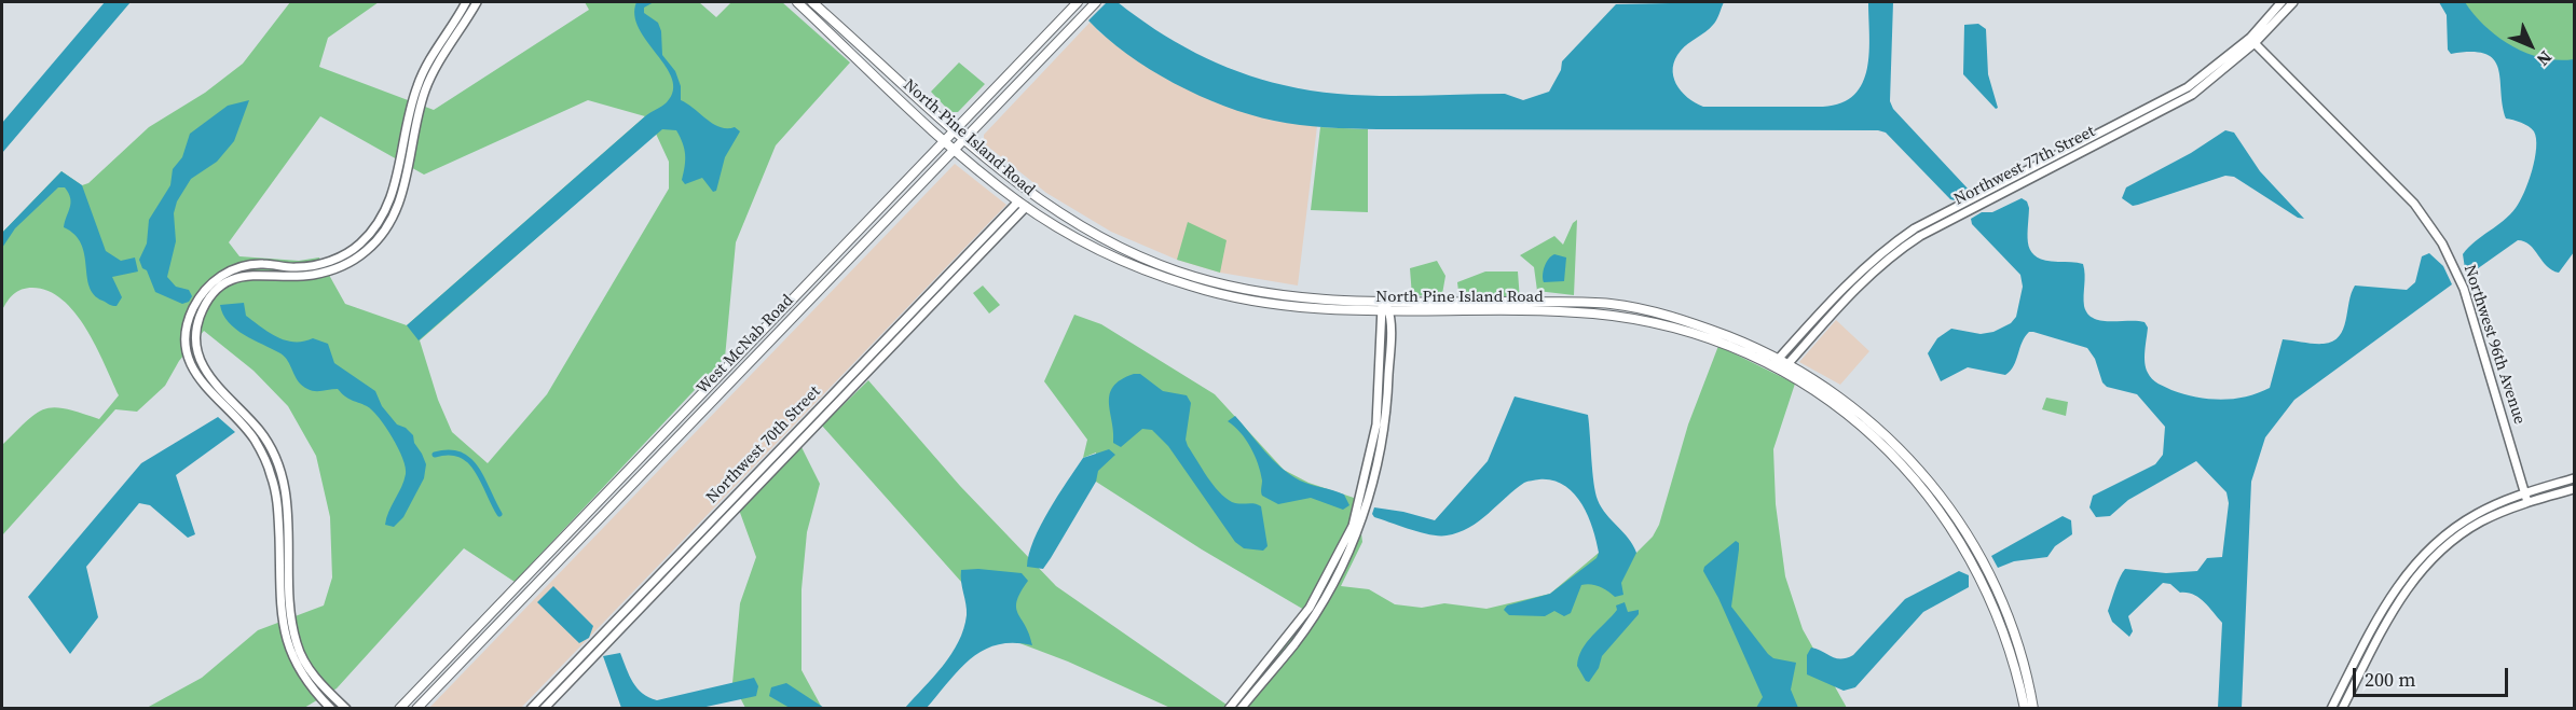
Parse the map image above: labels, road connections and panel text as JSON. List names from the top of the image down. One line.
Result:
{"streets":{"main road":["North Pine Island Road","West McNab Road"],"street":["Northwest 77th Street","Northwest 96th Avenue","Northwest 70th Street"]},"crossings":[["North Pine Island Road","Northwest 77th Street"],["North Pine Island Road","West McNab Road"],["North Pine Island Road","Northwest 70th Street"],["Northwest 77th Street","Northwest 96th Avenue"]],"scale_bar":"200 m","north":"bottom right"}
